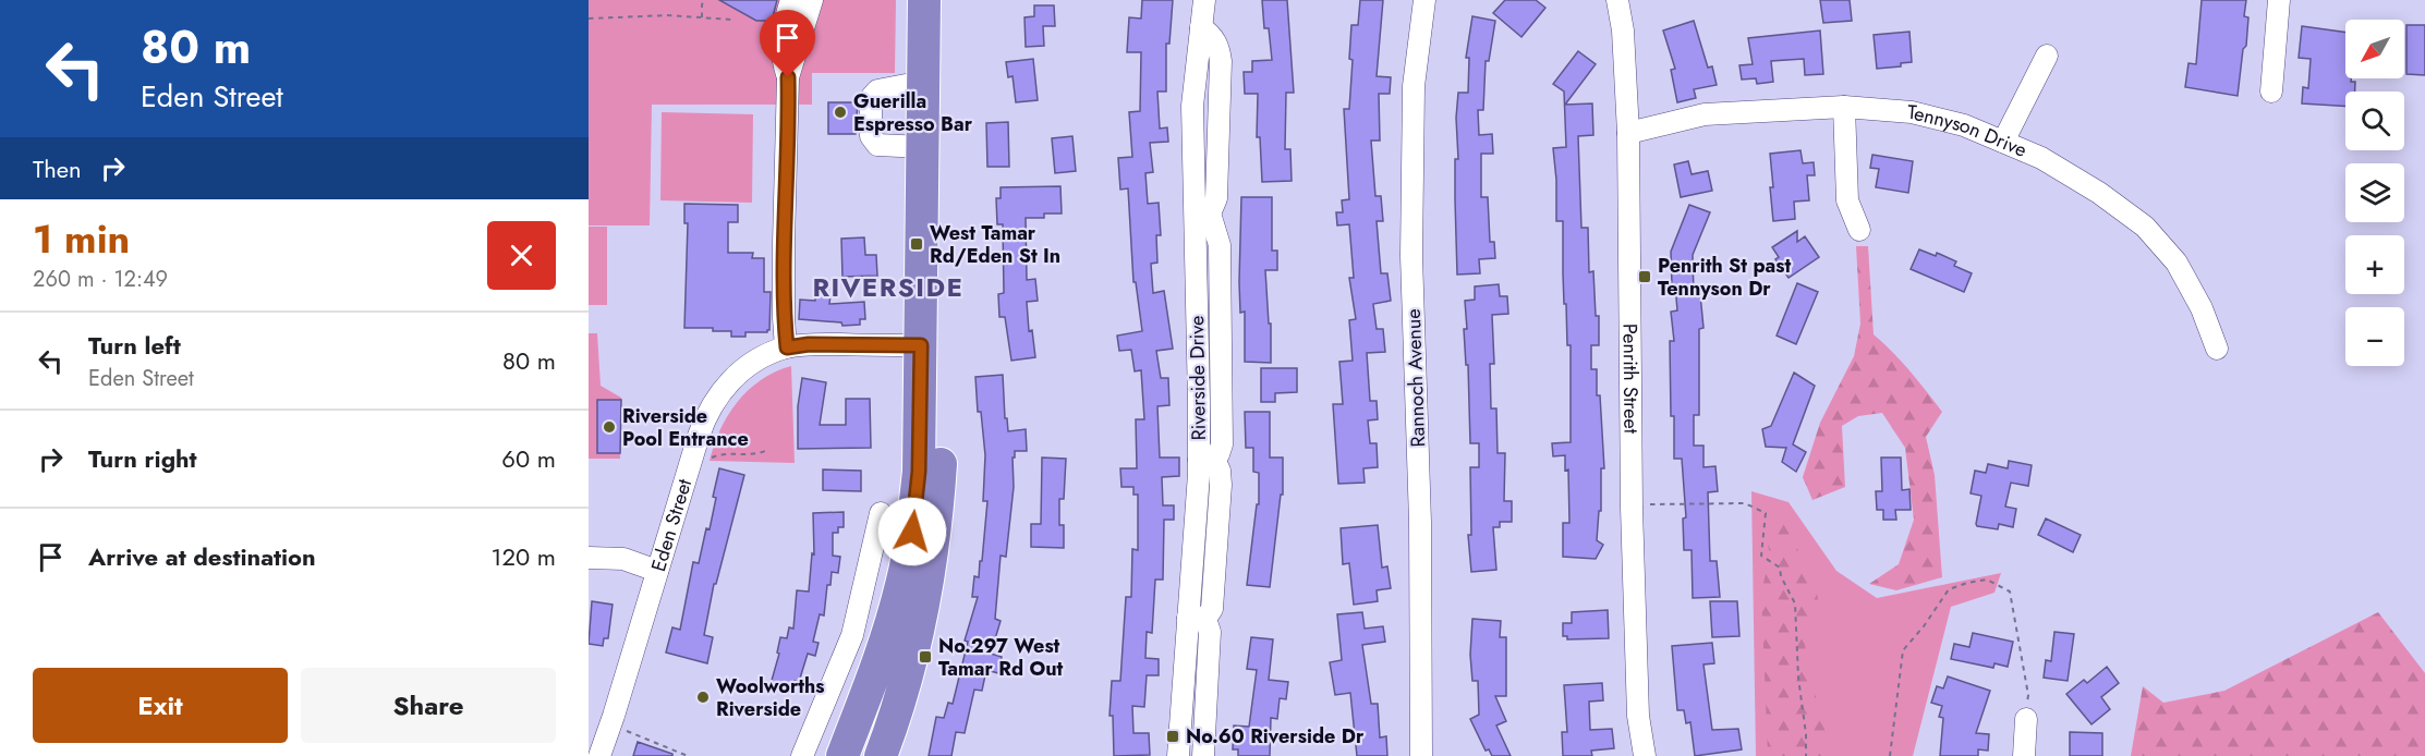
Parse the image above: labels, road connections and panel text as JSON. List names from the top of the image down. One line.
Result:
{"streets":{"street":["Tennyson Drive","Riverside Drive","Rannoch Avenue","Penrith Street","Eden Street"]},"crossings":[["Tennyson Drive","Penrith Street"]],"districts":["RIVERSIDE"],"places":{"other":["Guerilla Espresso Bar","Riverside Pool Entrance","Woolworths Riverside"],"transit":["West Tamar Rd/Eden St In","Penrith St past Tennyson Dr","No.297 West Tamar Rd Out","No.60 Riverside Dr"]},"north":"bottom left","page":{"turn":["80 m","Eden Street"],"map_buttons":["+","−"],"then":"Then","heading":["1 min","260 m · 12:49"],"list":[{"name":"Turn left","note":"Eden Street","value":"80 m"},{"name":"Turn right","value":"60 m"},{"name":"Arrive at destination","value":"120 m"}],"buttons":["Exit","Share"]}}
